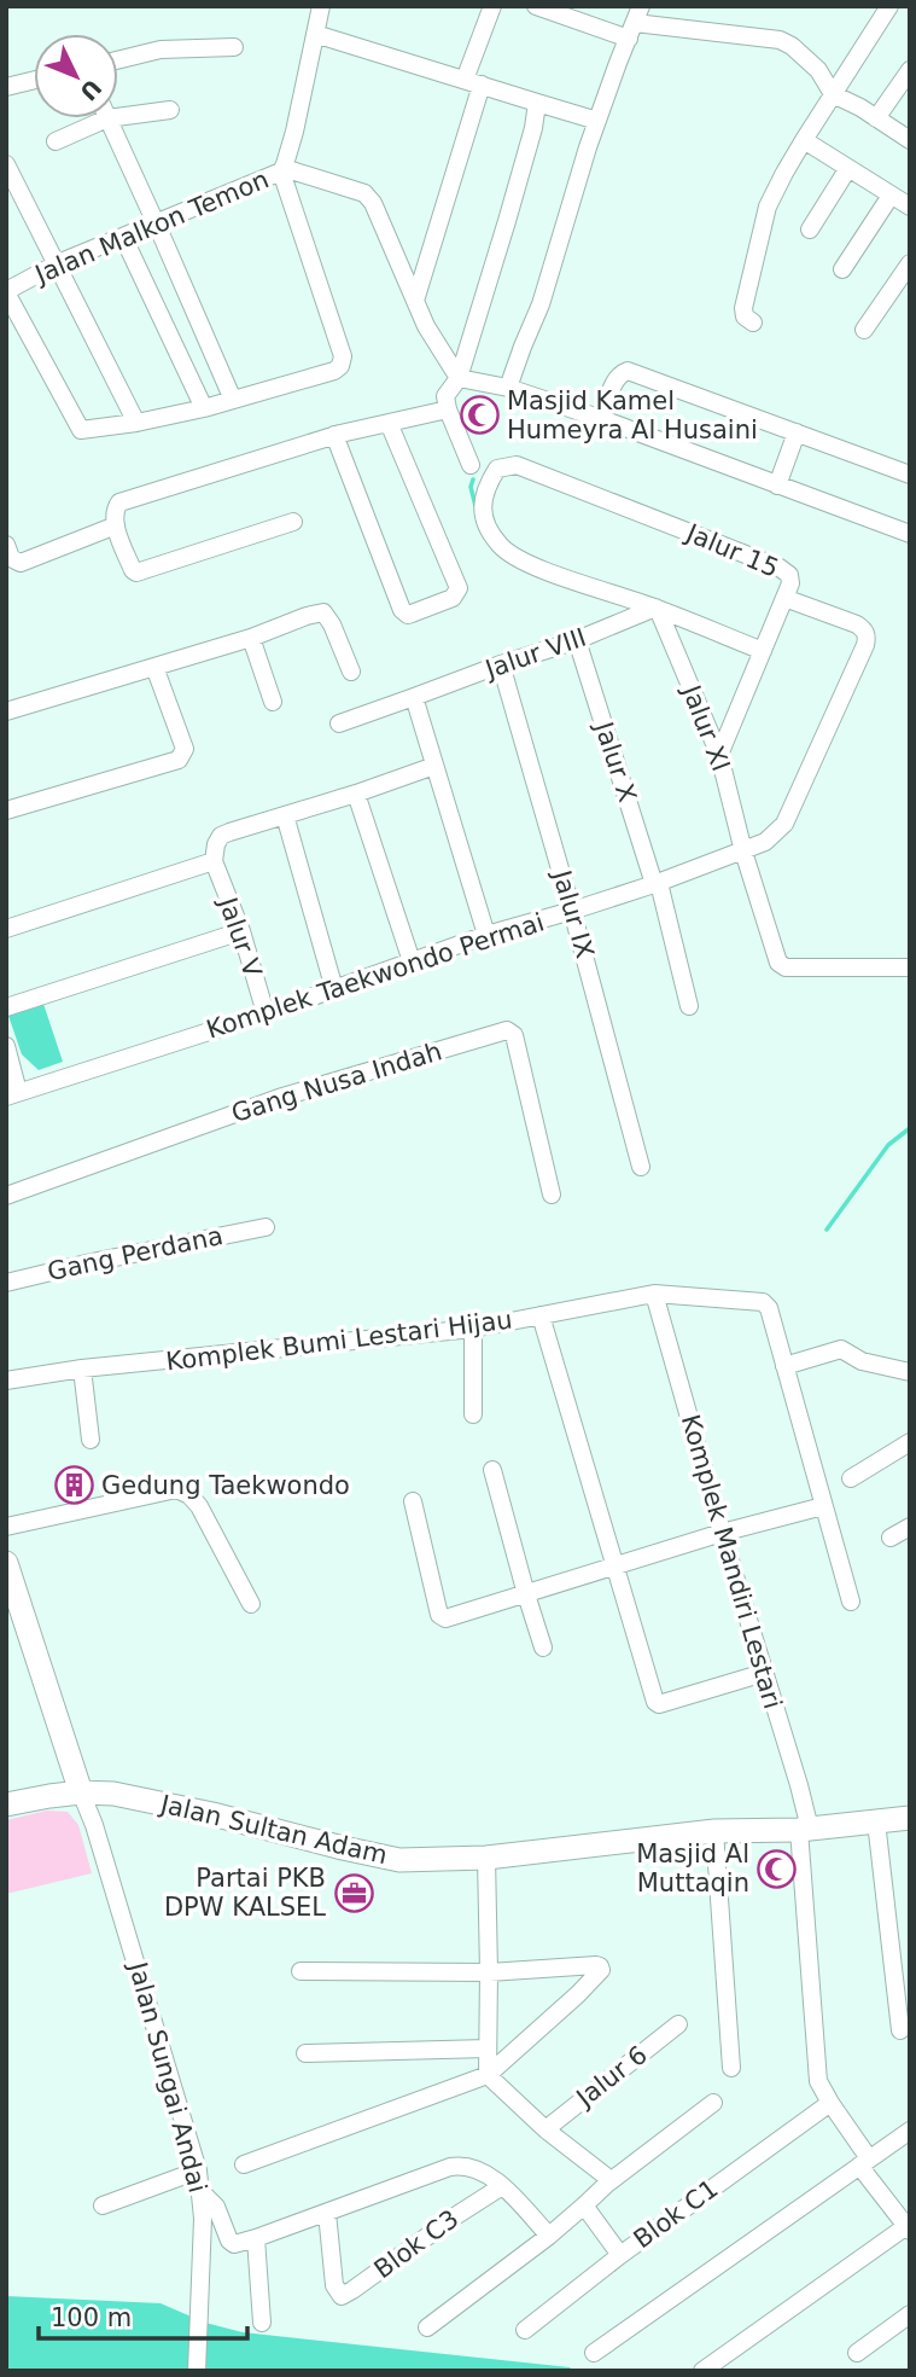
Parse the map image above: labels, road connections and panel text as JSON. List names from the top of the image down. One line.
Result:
{"streets":{"main road":["Jalan Sultan Adam"],"street":["Jalan Malkon Temon","Jalur 15","Jalur VIII","Jalur XI","Jalur X","Jalur IX","Jalur V","Komplek Taekwondo Permai","Gang Nusa Indah","Gang Perdana","Komplek Bumi Lestari Hijau","Komplek Mandiri Lestari","Jalur 6","Jalan Sungai Andai","Blok C1","Blok C3"]},"crossings":[["Jalur 15","Jalur VIII"],["Jalur 15","Jalur XI"],["Jalur 15","Komplek Taekwondo Permai"],["Jalur VIII","Jalur XI"],["Jalur VIII","Jalur X"],["Jalur VIII","Jalur IX"],["Jalur XI","Komplek Taekwondo Permai"],["Jalur X","Komplek Taekwondo Permai"],["Jalur IX","Komplek Taekwondo Permai"],["Jalur V","Komplek Taekwondo Permai"],["Komplek Bumi Lestari Hijau","Komplek Mandiri Lestari"],["Komplek Mandiri Lestari","Jalan Sultan Adam"],["Komplek Mandiri Lestari","Blok C1"],["Jalan Sultan Adam","Jalan Sungai Andai"]],"places":{"mosque":["Masjid Kamel Humeyra Al Husaini","Masjid Al Muttaqin"],"building":["Gedung Taekwondo"],"office":["Partai PKB DPW KALSEL"]},"scale_bar":"100 m","north":"bottom right"}
